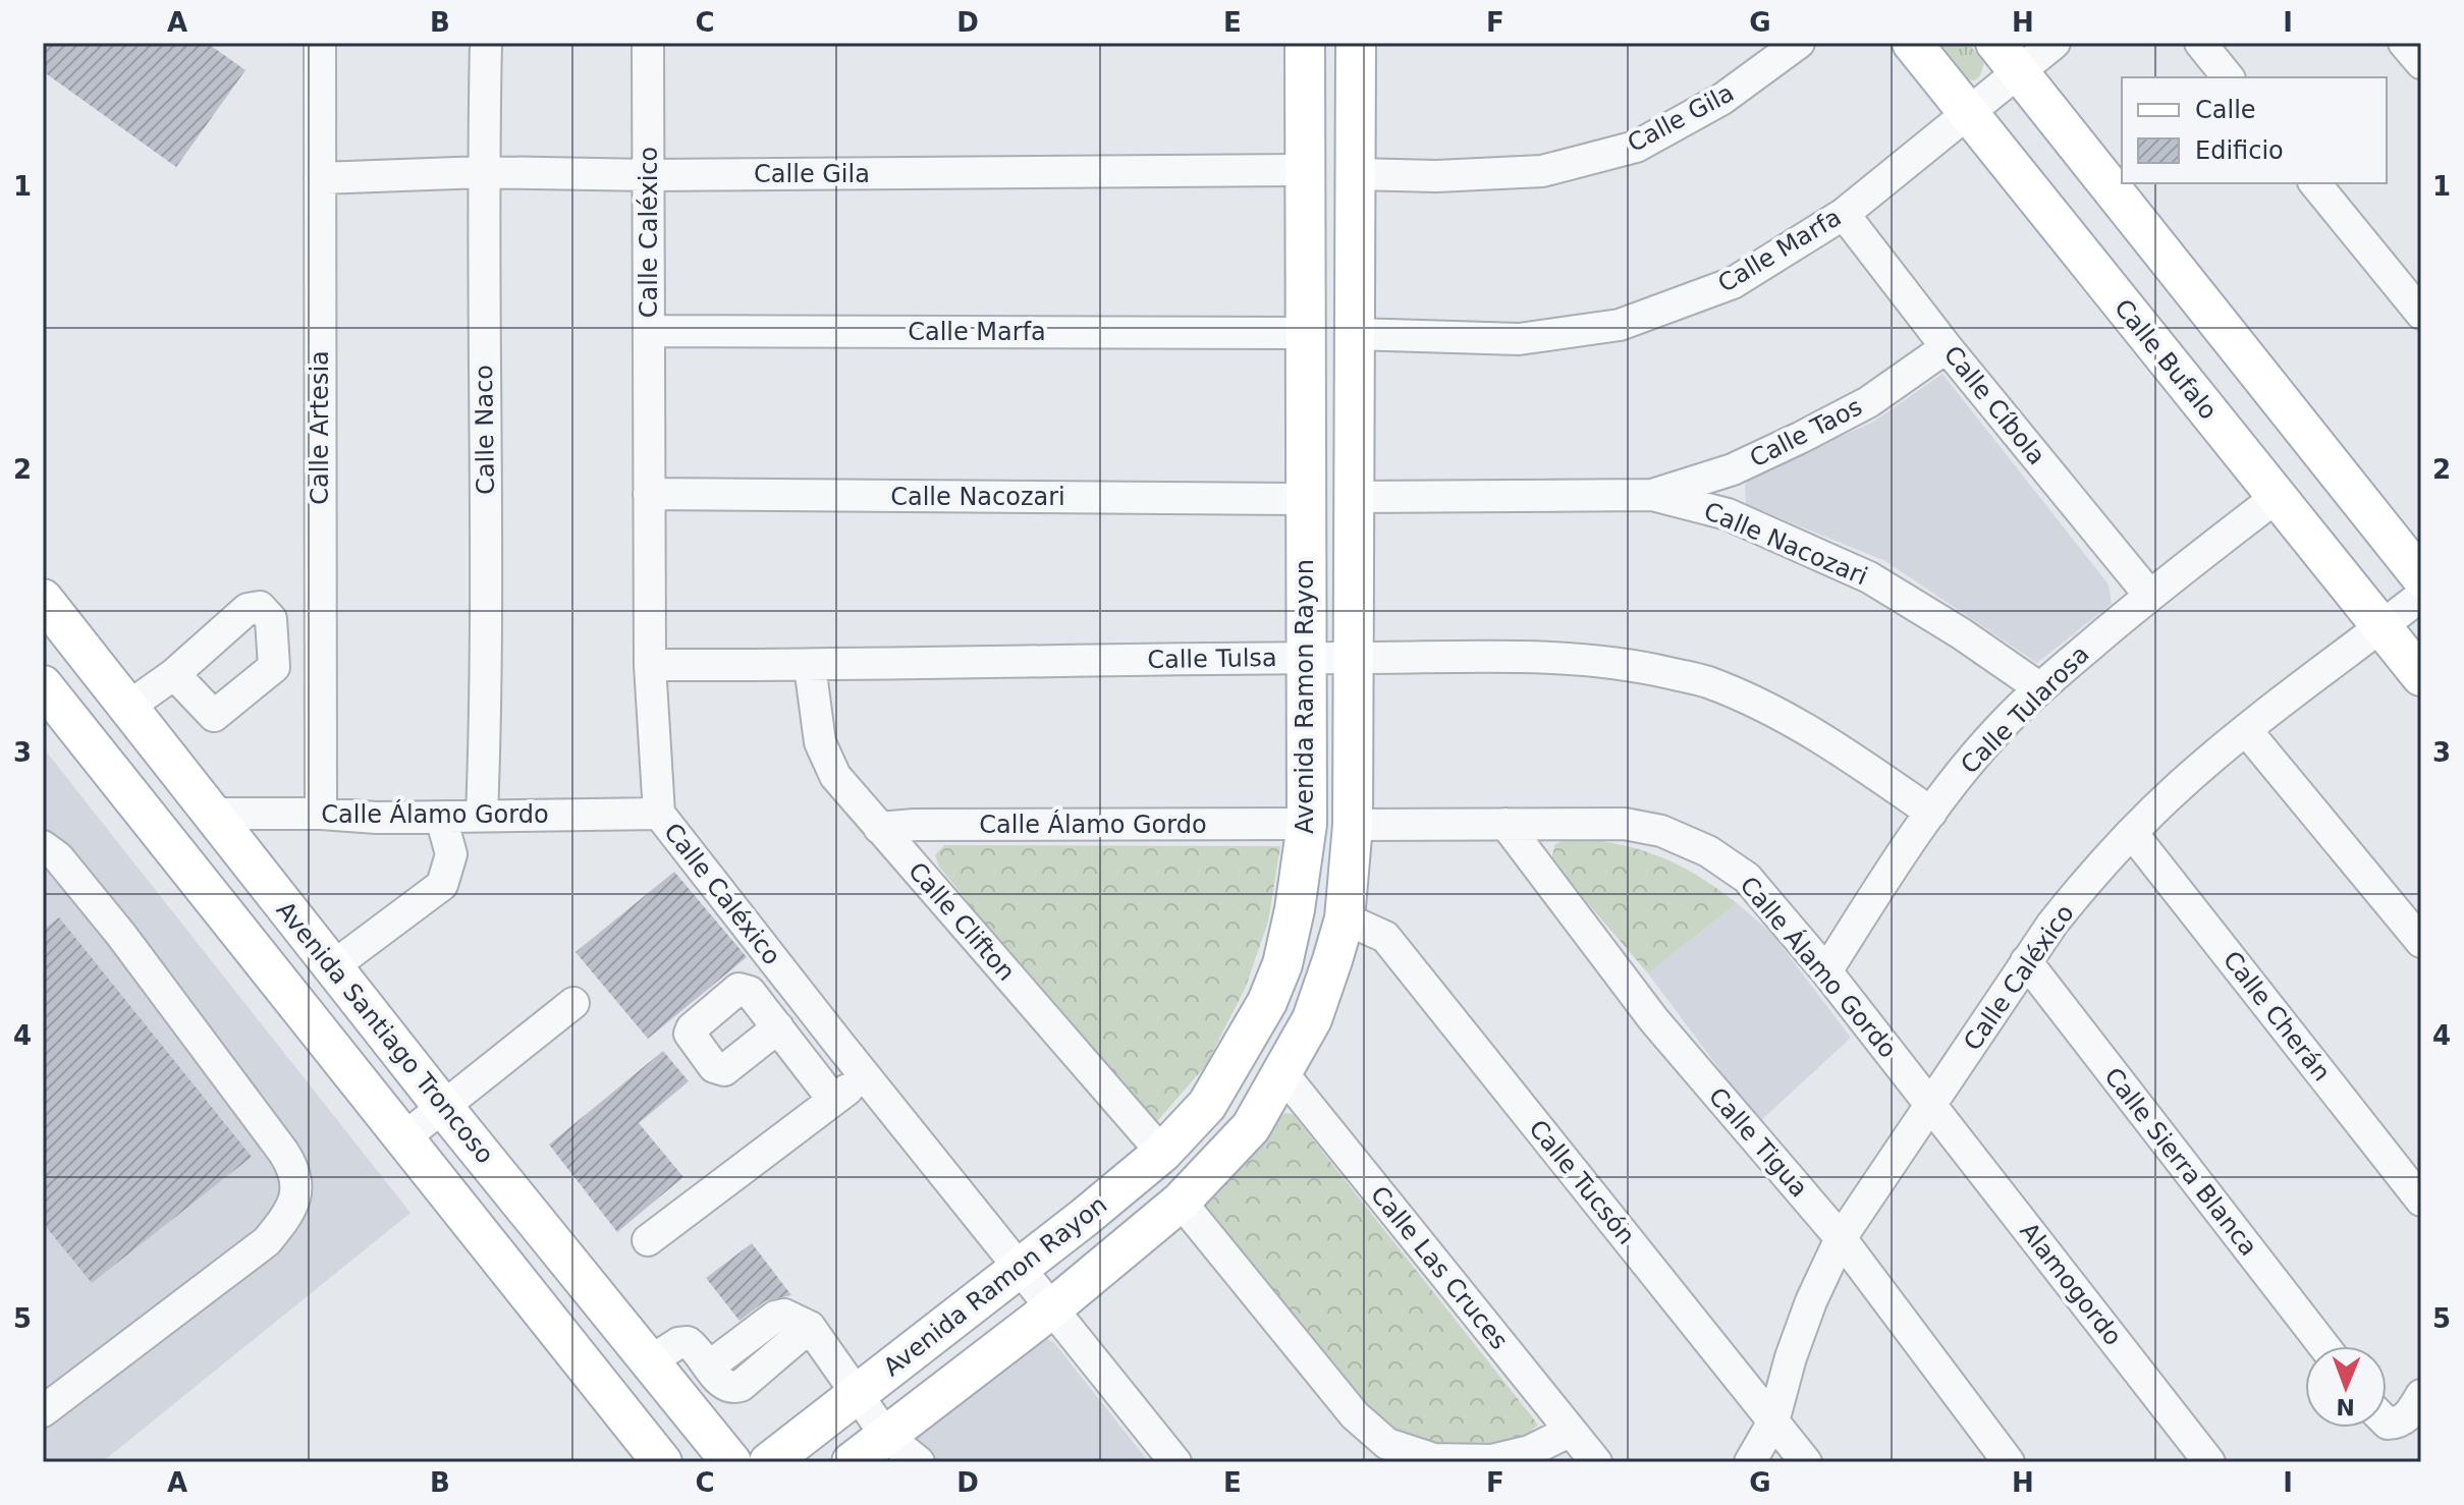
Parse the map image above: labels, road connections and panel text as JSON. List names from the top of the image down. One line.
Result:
{"streets":{"main road":["Calle Bufalo","Avenida Ramon Rayon","Avenida Santiago Troncoso"],"street":["Calle Gila","Calle Caléxico","Calle Marfa","Calle Cíbola","Calle Artesia","Calle Naco","Calle Taos","Calle Nacozari","Calle Tulsa","Calle Tularosa","Calle Álamo Gordo","Calle Clifton","Calle Cherán","Calle Tigua","Calle Sierra Blanca","Calle Tucsón","Calle Las Cruces","Alamogordo"]},"crossings":[["Calle Gila","Calle Caléxico"],["Calle Gila","Calle Artesia"],["Calle Gila","Calle Naco"],["Calle Gila","Avenida Ramon Rayon"],["Calle Caléxico","Calle Marfa"],["Calle Caléxico","Calle Bufalo"],["Calle Caléxico","Calle Nacozari"],["Calle Caléxico","Calle Tulsa"],["Calle Caléxico","Avenida Ramon Rayon"],["Calle Caléxico","Calle Álamo Gordo"],["Calle Caléxico","Calle Cherán"],["Calle Caléxico","Calle Tigua"],["Calle Caléxico","Calle Sierra Blanca"],["Calle Caléxico","Calle Tucsón"],["Calle Caléxico","Alamogordo"],["Calle Marfa","Calle Bufalo"],["Calle Marfa","Calle Cíbola"],["Calle Marfa","Avenida Ramon Rayon"],["Calle Bufalo","Calle Tularosa"],["Calle Cíbola","Calle Taos"],["Calle Cíbola","Calle Tularosa"],["Calle Artesia","Calle Álamo Gordo"],["Calle Naco","Calle Álamo Gordo"],["Calle Taos","Calle Nacozari"],["Calle Nacozari","Avenida Ramon Rayon"],["Calle Nacozari","Calle Tularosa"],["Calle Tulsa","Avenida Ramon Rayon"],["Calle Tulsa","Calle Tularosa"],["Calle Tulsa","Calle Clifton"],["Avenida Ramon Rayon","Calle Álamo Gordo"],["Avenida Ramon Rayon","Calle Clifton"],["Avenida Ramon Rayon","Calle Tucsón"],["Avenida Ramon Rayon","Calle Las Cruces"],["Calle Tularosa","Calle Álamo Gordo"],["Calle Álamo Gordo","Calle Clifton"],["Calle Álamo Gordo","Avenida Santiago Troncoso"],["Calle Álamo Gordo","Calle Tigua"],["Calle Álamo Gordo","Alamogordo"]],"legend":["Calle","Edificio"],"north":"bottom","grid":{"columns":["A","B","C","D","E","F","G","H","I"],"rows":["1","2","3","4","5"]}}
